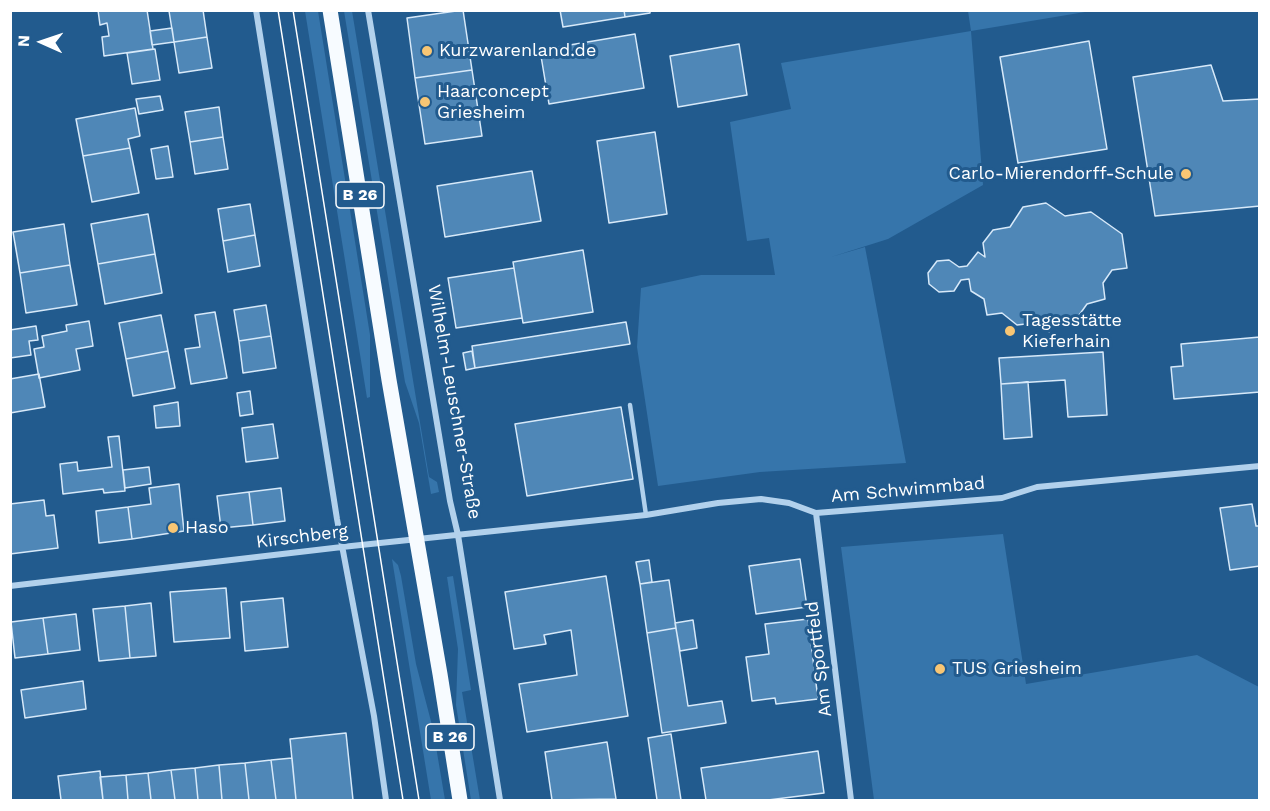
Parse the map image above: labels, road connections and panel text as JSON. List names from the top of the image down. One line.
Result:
{"streets":{"main road":["B 26"],"street":["Wilhelm-Leuschner-Straße","Am Schwimmbad","Kirschberg","Am Sportfeld"]},"crossings":[["B 26","Am Schwimmbad"],["B 26","Kirschberg"],["Wilhelm-Leuschner-Straße","Am Schwimmbad"],["Am Schwimmbad","Kirschberg"],["Am Schwimmbad","Am Sportfeld"]],"places":["Kurzwarenland.de","Haarconcept Griesheim","Carlo-Mierendorff-Schule","Tagesstätte Kieferhain","Haso","TUS Griesheim"],"north":"left"}
